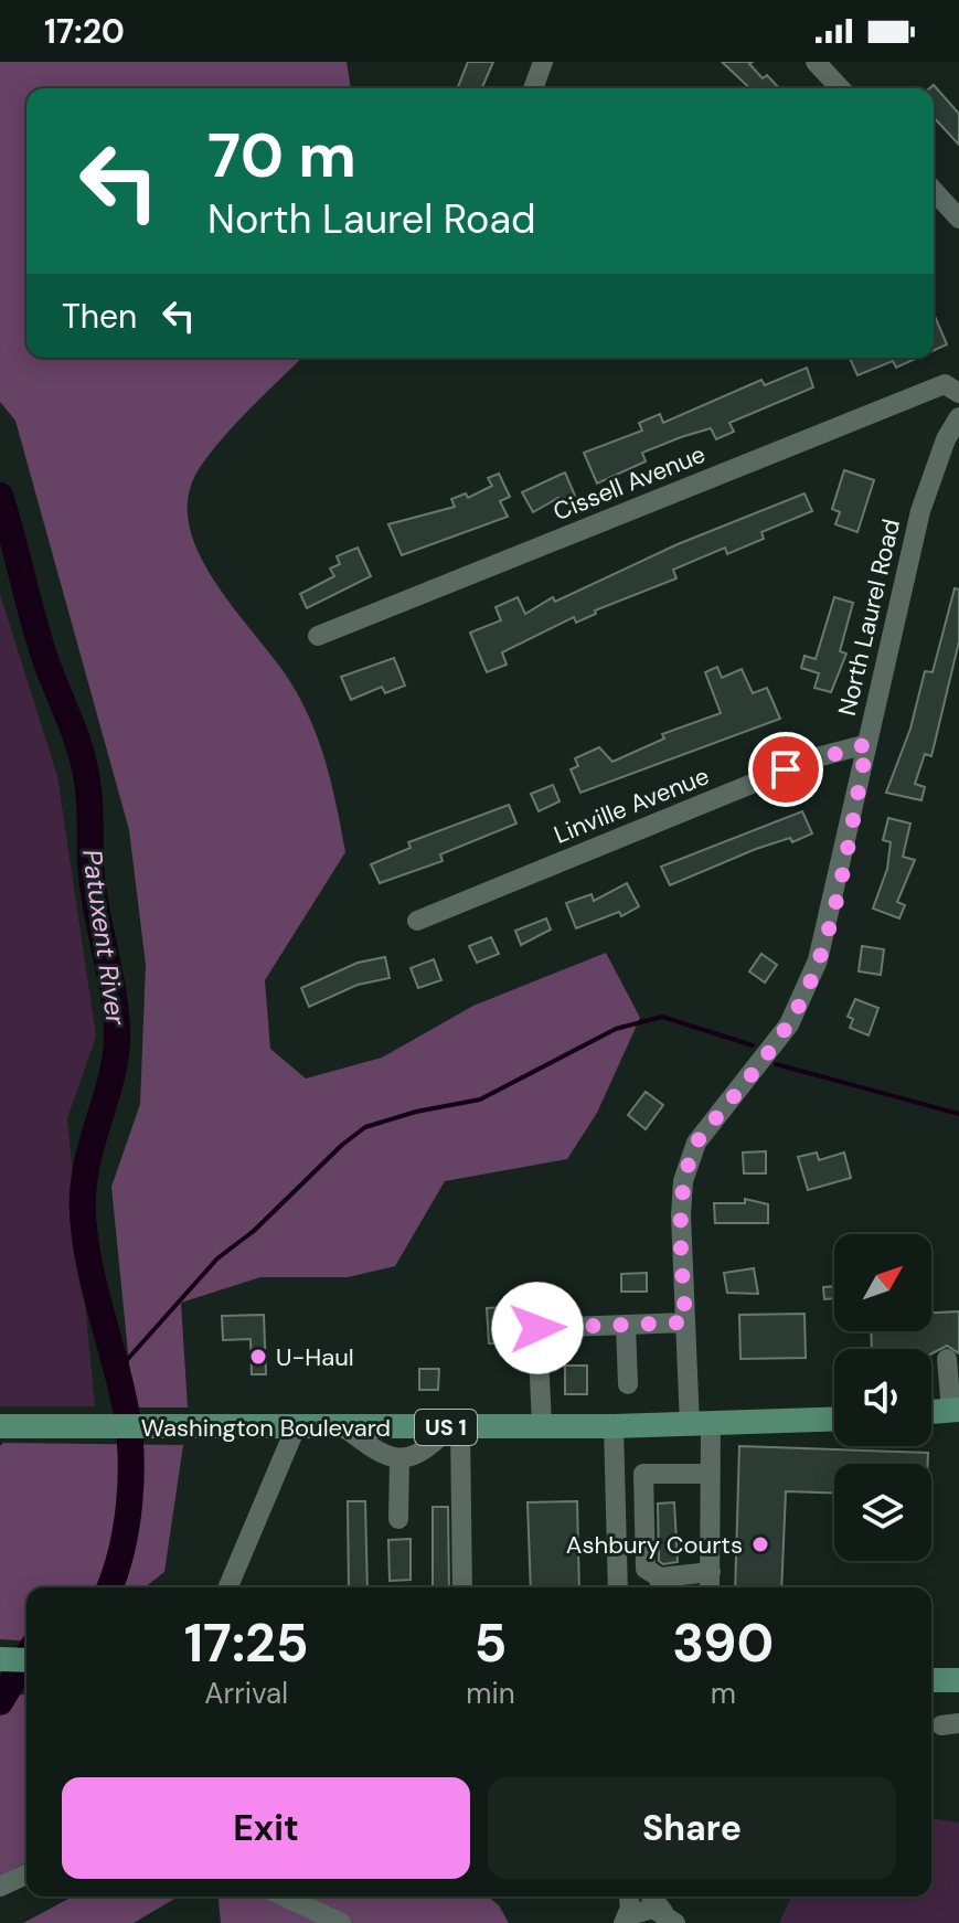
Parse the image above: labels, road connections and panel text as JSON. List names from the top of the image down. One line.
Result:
{"streets":{"main road":["Washington Boulevard","US 1"],"street":["Cissell Avenue","North Laurel Road","Linville Avenue"]},"crossings":[["North Laurel Road","Linville Avenue"],["North Laurel Road","Washington Boulevard"]],"water":["Patuxent River"],"places":["U-Haul","Ashbury Courts"],"north":"top right","page":{"status":"17:20","turn":["70 m","North Laurel Road"],"then":"Then","eta":["17:25","Arrival","5","min","390","m"],"buttons":["Exit","Share"]}}
